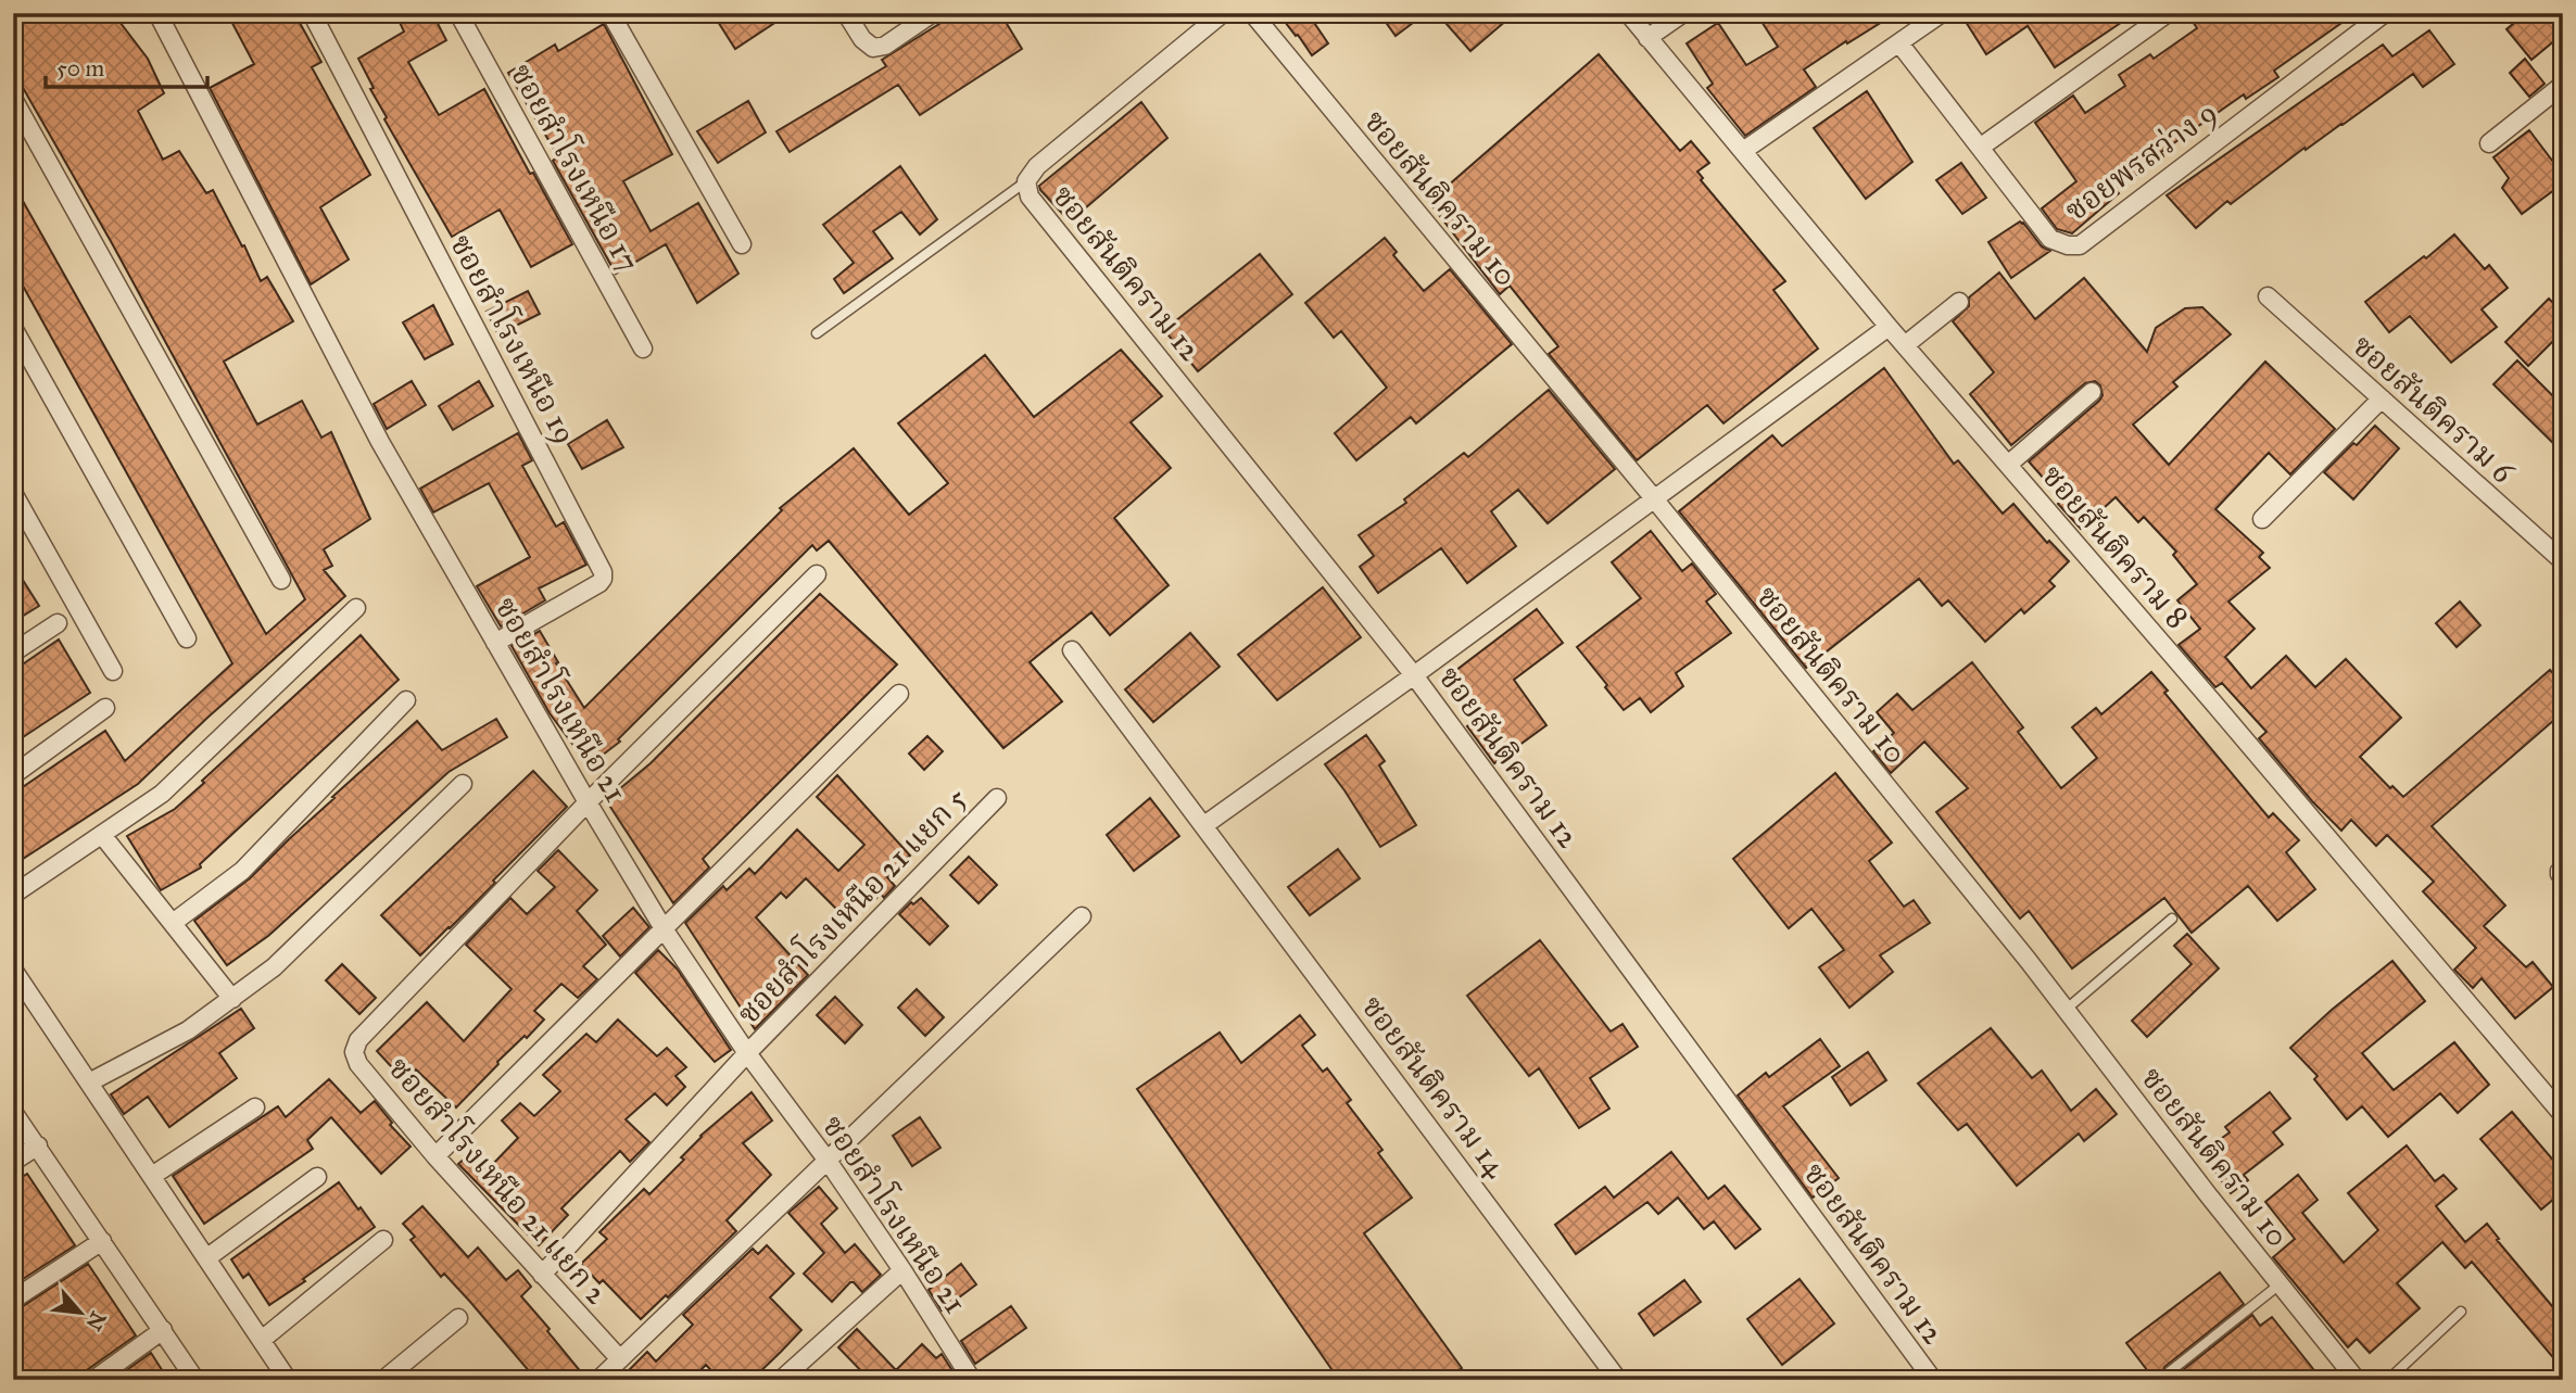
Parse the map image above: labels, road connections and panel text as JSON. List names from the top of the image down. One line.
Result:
{"streets":{"street":["ซอยพรสว่าง 9","ซอยสำโรงเหนือ 17","ซอยสันติคราม 10","ซอยสันติคราม 12","ซอยสำโรงเหนือ 19","ซอยสันติคราม 6","ซอยสันติคราม 8","ซอยสำโรงเหนือ 21","ซอยสำโรงเหนือ 21 แยก 5","ซอยสันติคราม 14","ซอยสำโรงเหนือ 21 แยก 2"]},"crossings":[["ซอยสำโรงเหนือ 19","ซอยสำโรงเหนือ 21"],["ซอยสำโรงเหนือ 21","ซอยสำโรงเหนือ 21 แยก 5"],["ซอยสำโรงเหนือ 21","ซอยสำโรงเหนือ 21 แยก 2"],["ซอยสำโรงเหนือ 21 แยก 5","ซอยสำโรงเหนือ 21 แยก 2"]],"scale_bar":"50 m","north":"bottom right"}
